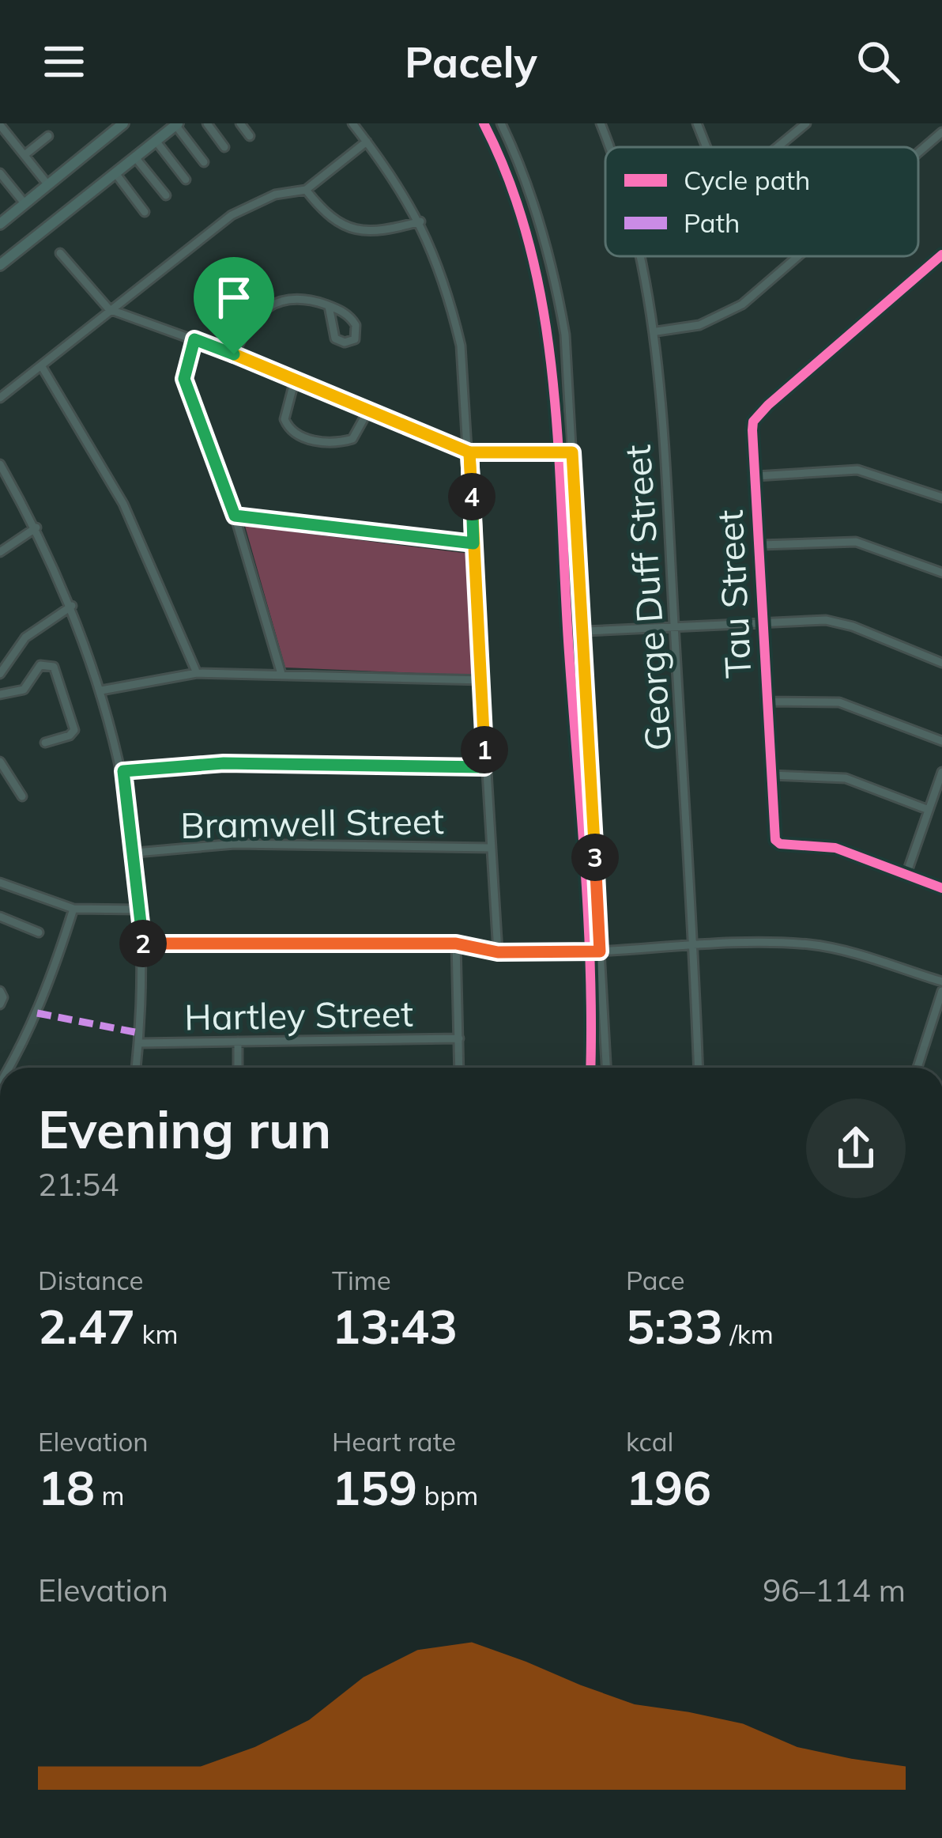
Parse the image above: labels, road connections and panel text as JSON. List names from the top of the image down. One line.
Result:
{"streets":{"street":["Tau Street","George Duff Street","Bramwell Street","Hartley Street"]},"legend":["Cycle path","Path"],"page":{"header":"Pacely","pins":["4","1","3","2"],"heading":["Evening run","21:54"],"stats":[["Distance","2.47 km"],["Time","13:43"],["Pace","5:33 /km"],["Elevation","18 m"],["Heart rate","159 bpm"],["kcal","196"]],"chart":["Elevation","96–114 m"]}}
